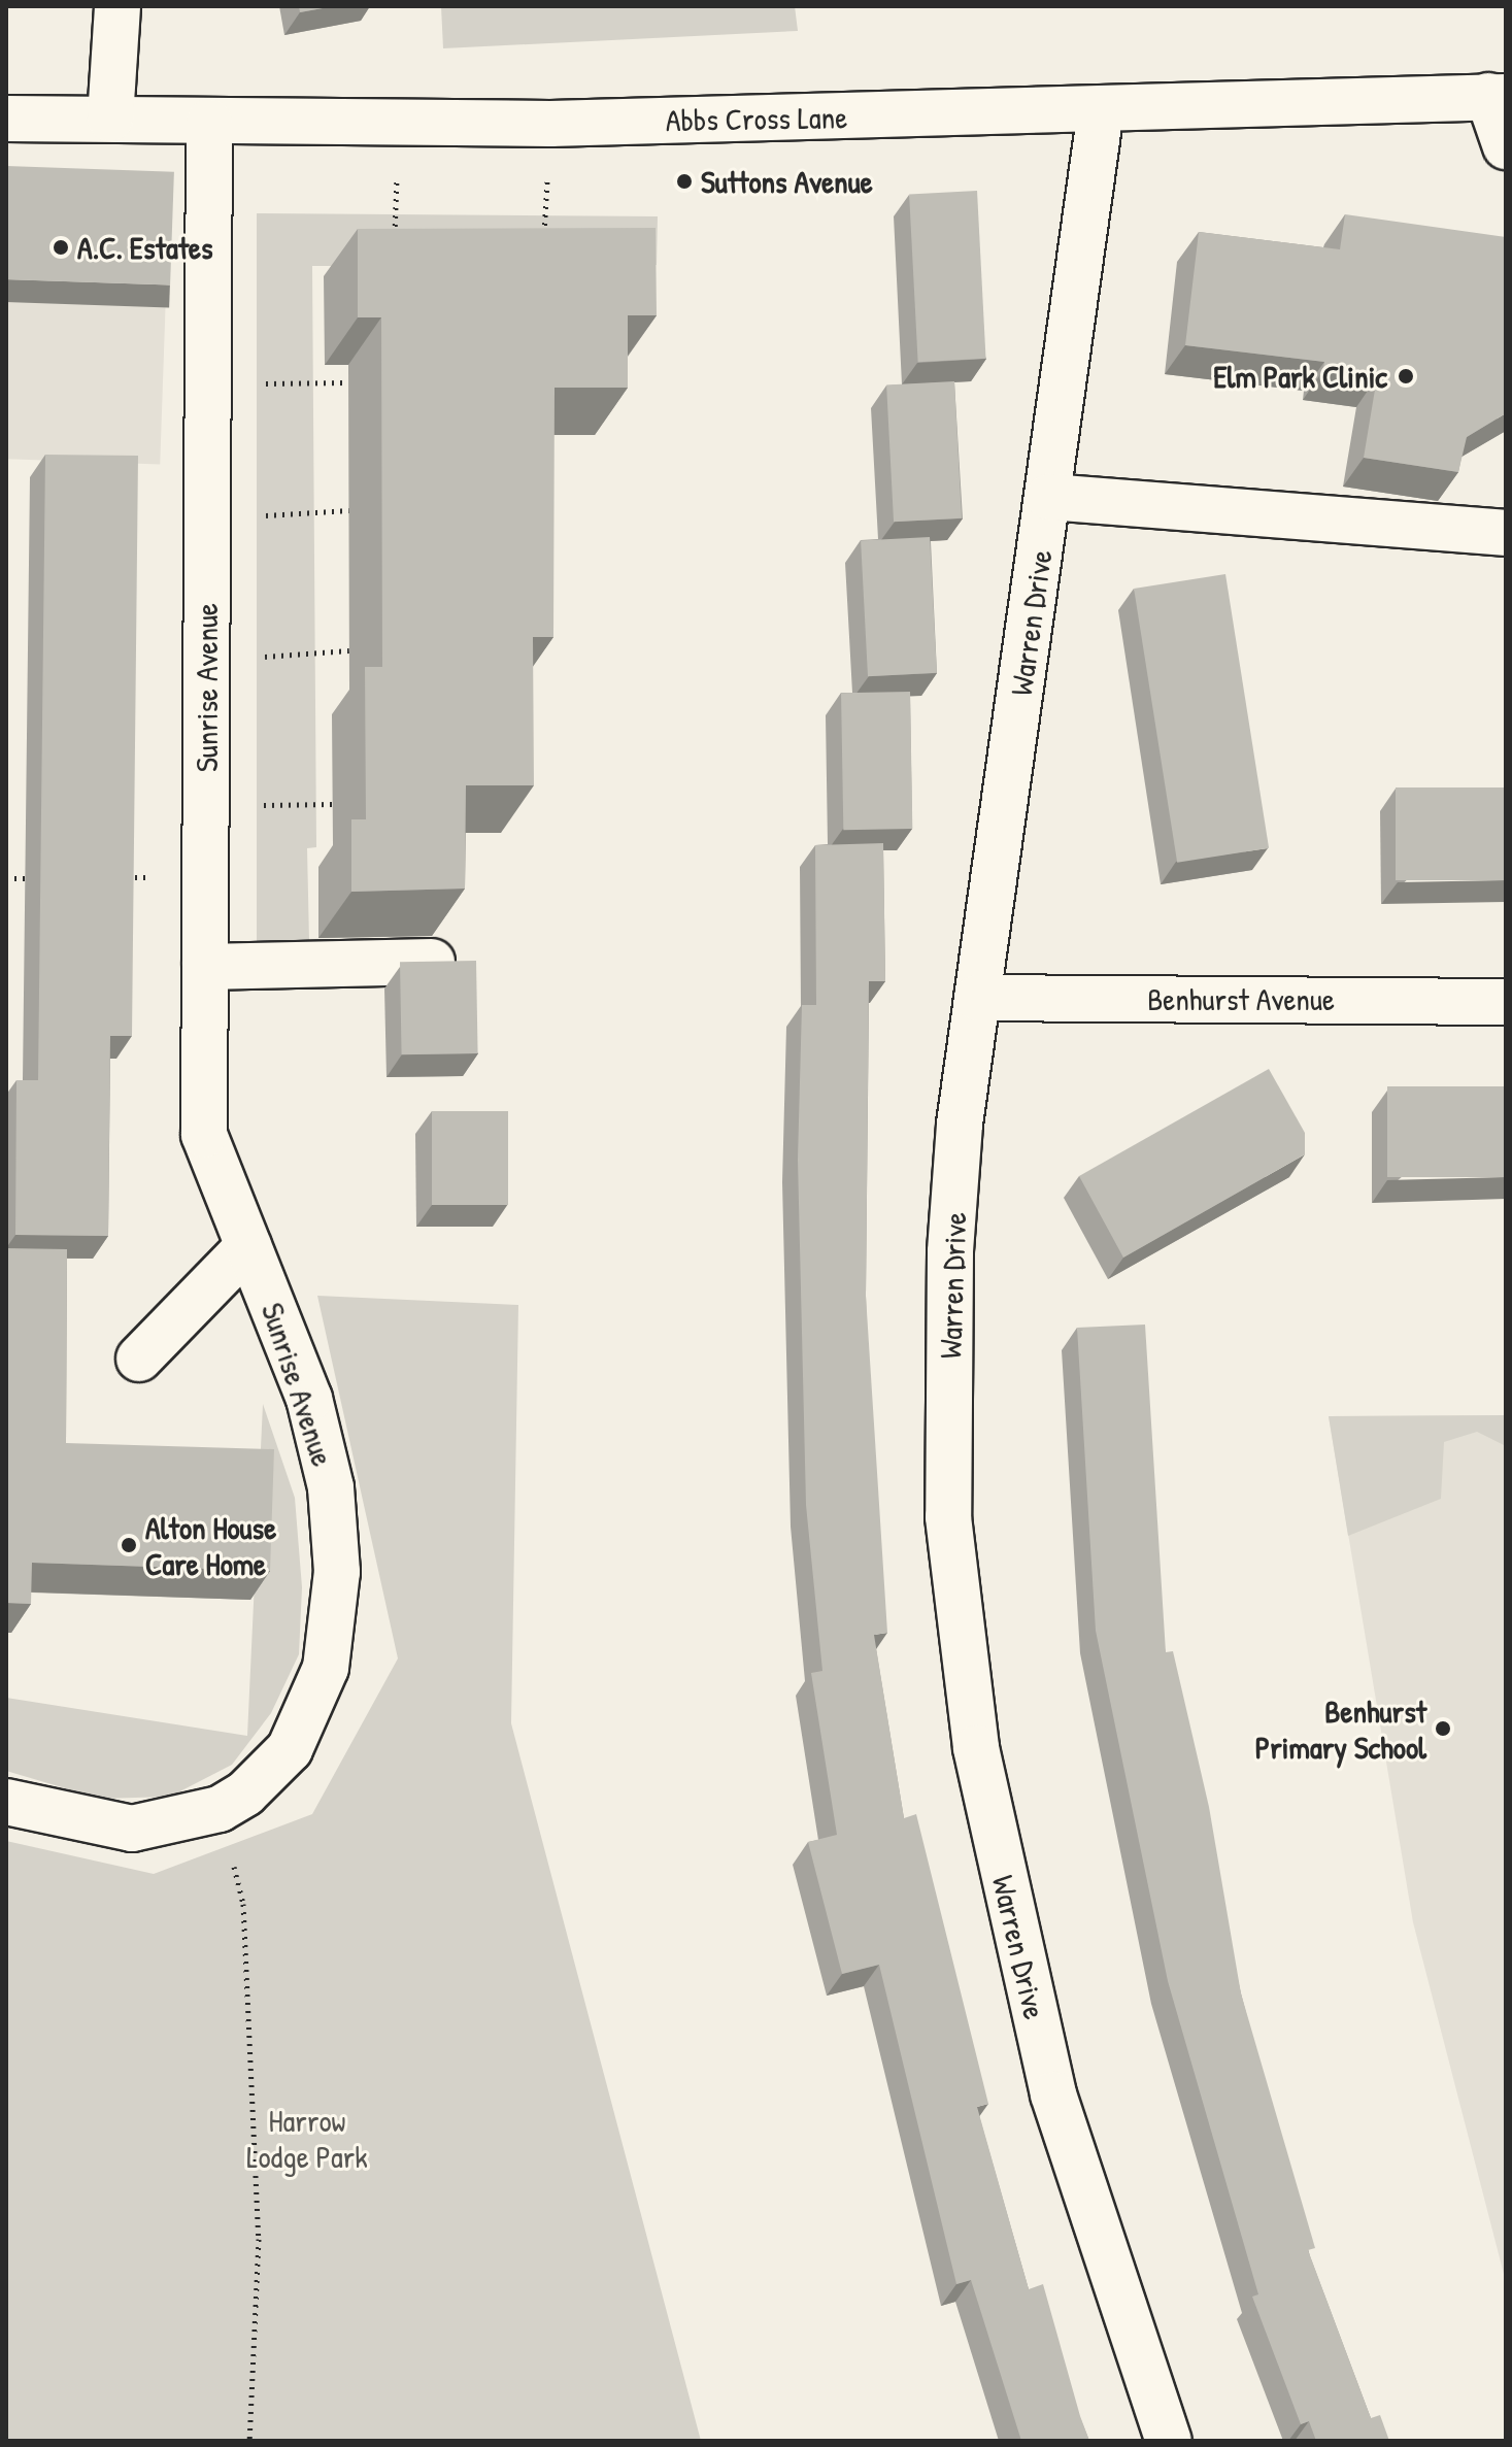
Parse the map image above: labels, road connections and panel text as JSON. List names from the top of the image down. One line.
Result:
{"streets":{"street":["Abbs Cross Lane","Warren Drive","Sunrise Avenue","Benhurst Avenue"]},"crossings":[["Abbs Cross Lane","Warren Drive"],["Abbs Cross Lane","Sunrise Avenue"],["Warren Drive","Benhurst Avenue"]],"parks":["Harrow Lodge Park"],"places":["Suttons Avenue","A.C. Estates","Elm Park Clinic","Alton House Care Home","Benhurst Primary School"]}
